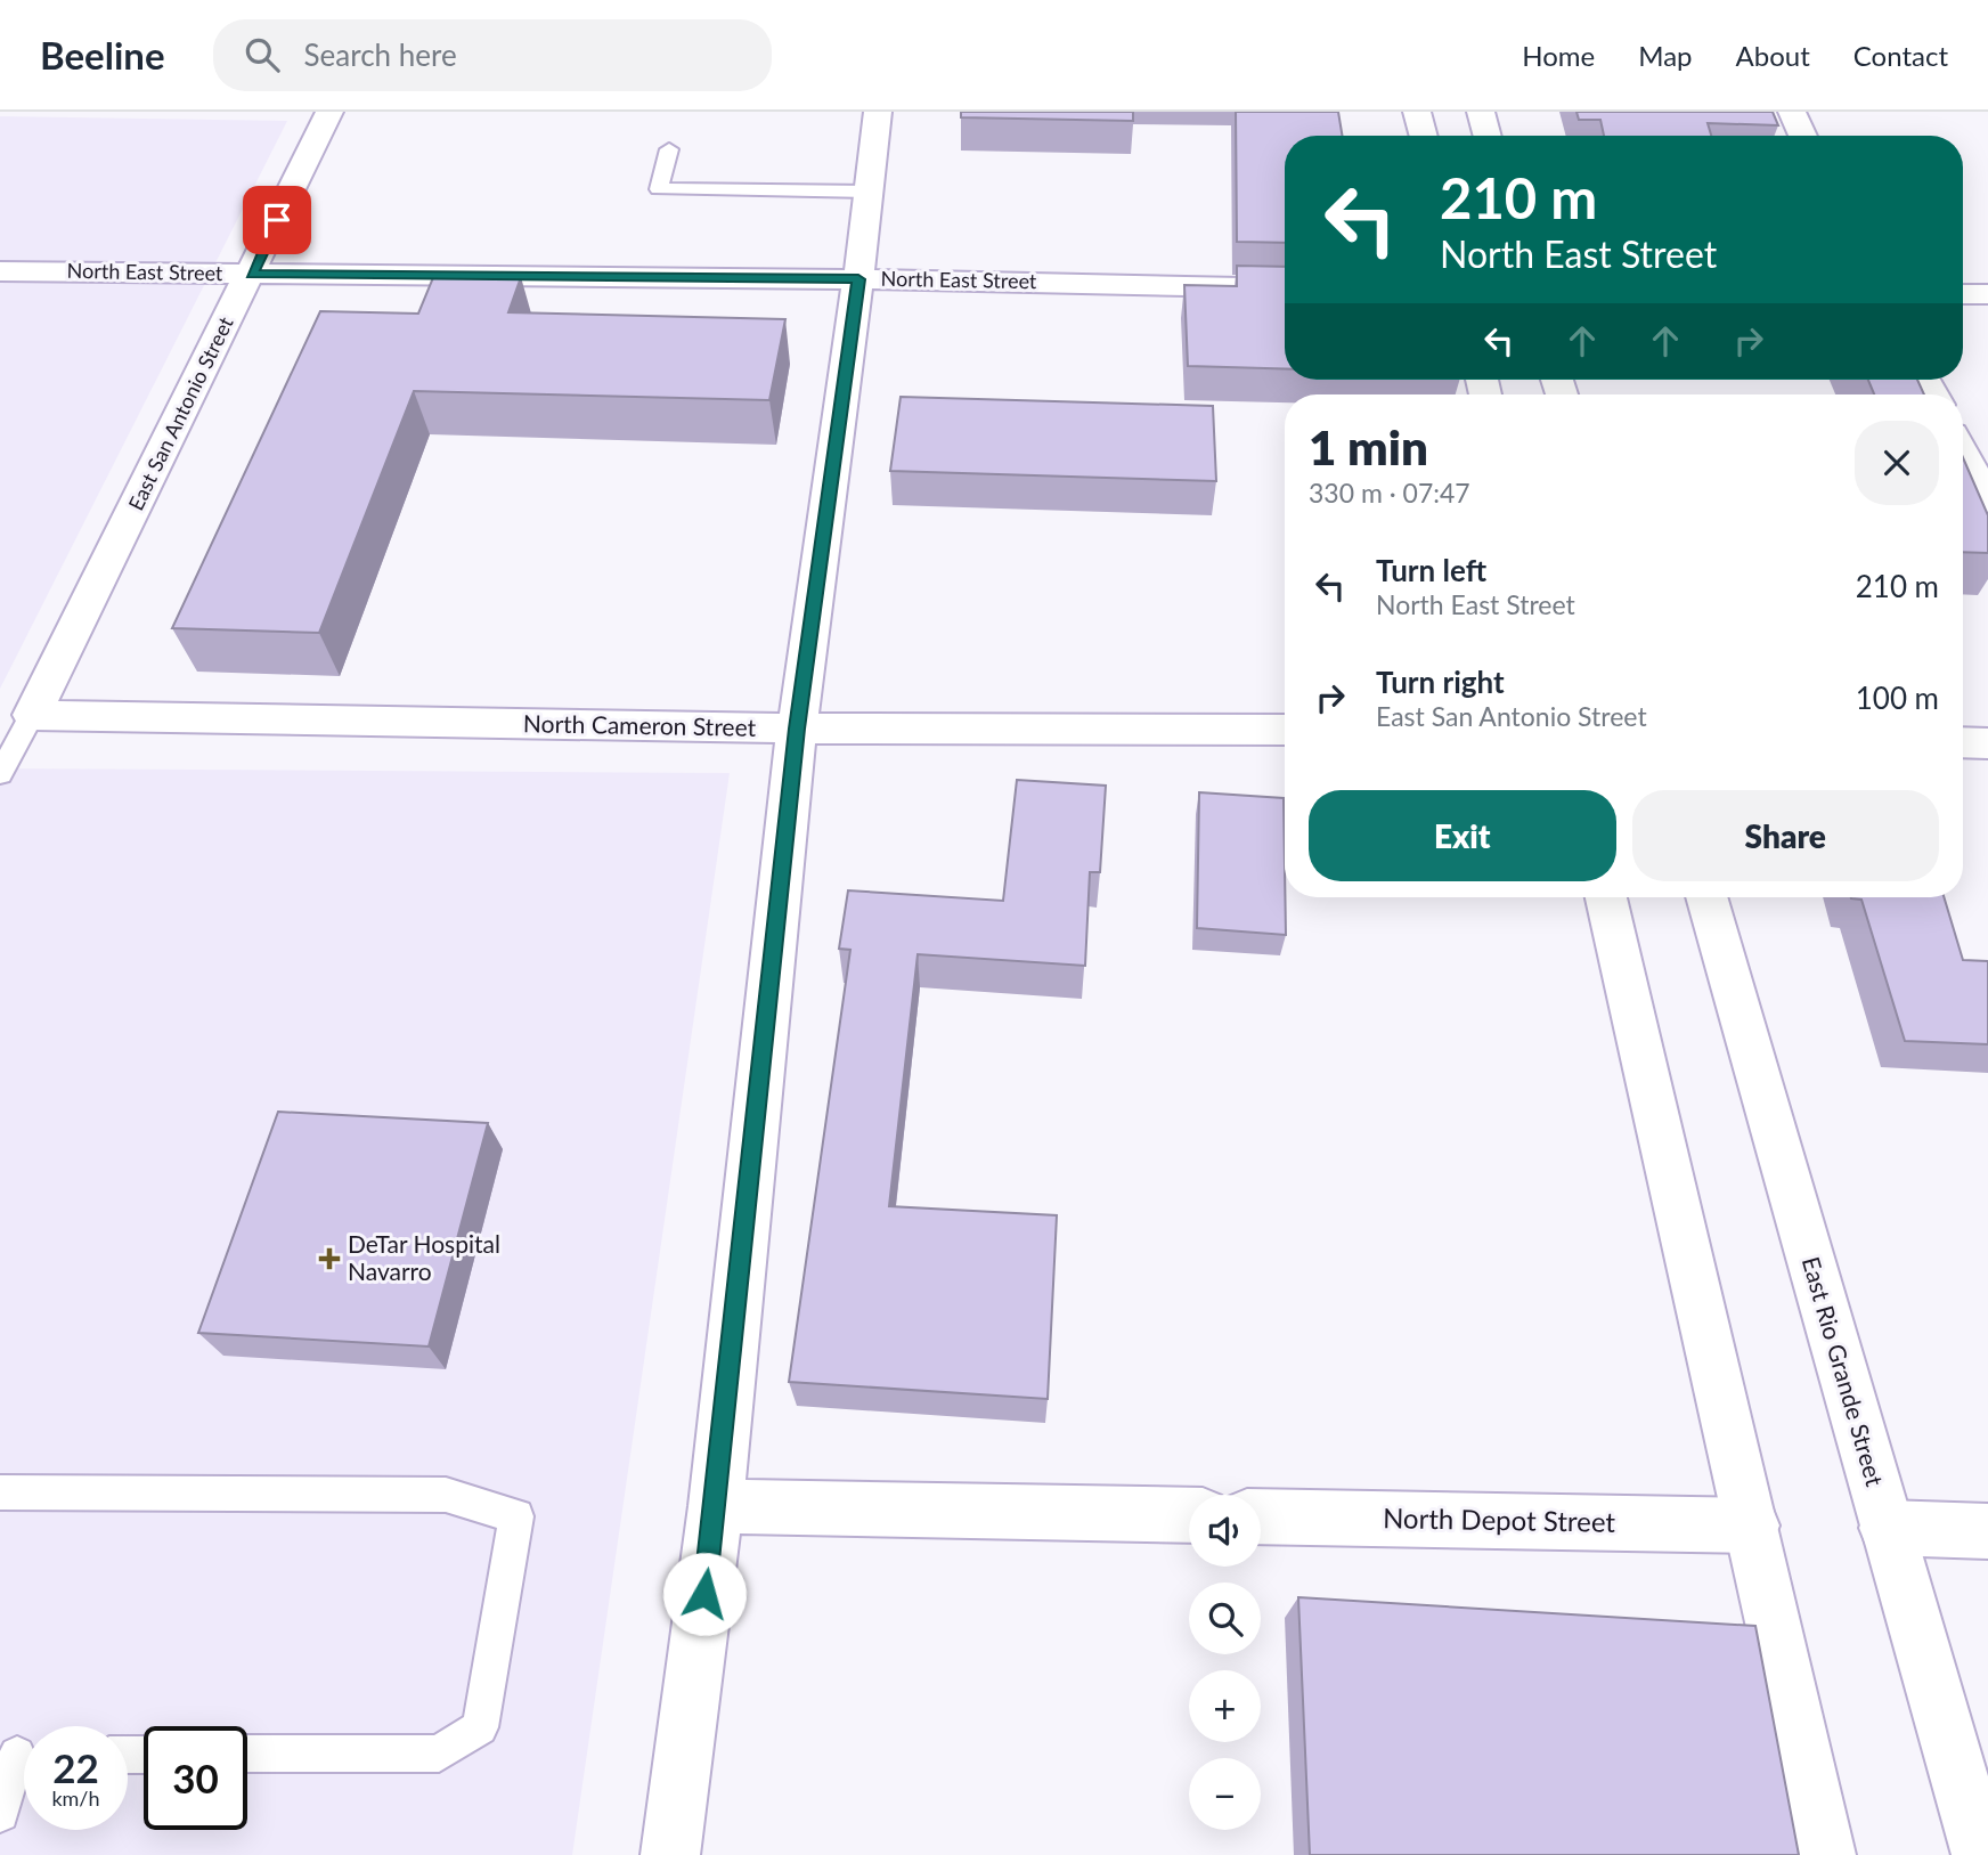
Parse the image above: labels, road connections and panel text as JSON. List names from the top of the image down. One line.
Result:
{"streets":{"street":["North East Street","East San Antonio Street","North Cameron Street","East Rio Grande Street","North Depot Street"]},"crossings":[["North East Street","East San Antonio Street"],["East San Antonio Street","North Cameron Street"]],"places":{"health":["DeTar Hospital Navarro"]},"page":{"header":"Beeline","search":"Search here","nav":["Home","Map","About","Contact"],"turn":["210 m","North East Street"],"heading":["1 min","330 m · 07:47"],"list":[{"name":"Turn left","note":"North East Street","value":"210 m"},{"name":"Turn right","note":"East San Antonio Street","value":"100 m"}],"buttons":["Exit","Share"],"map_buttons":["+","−"],"speed":"22 km/h","limit":"30"}}
